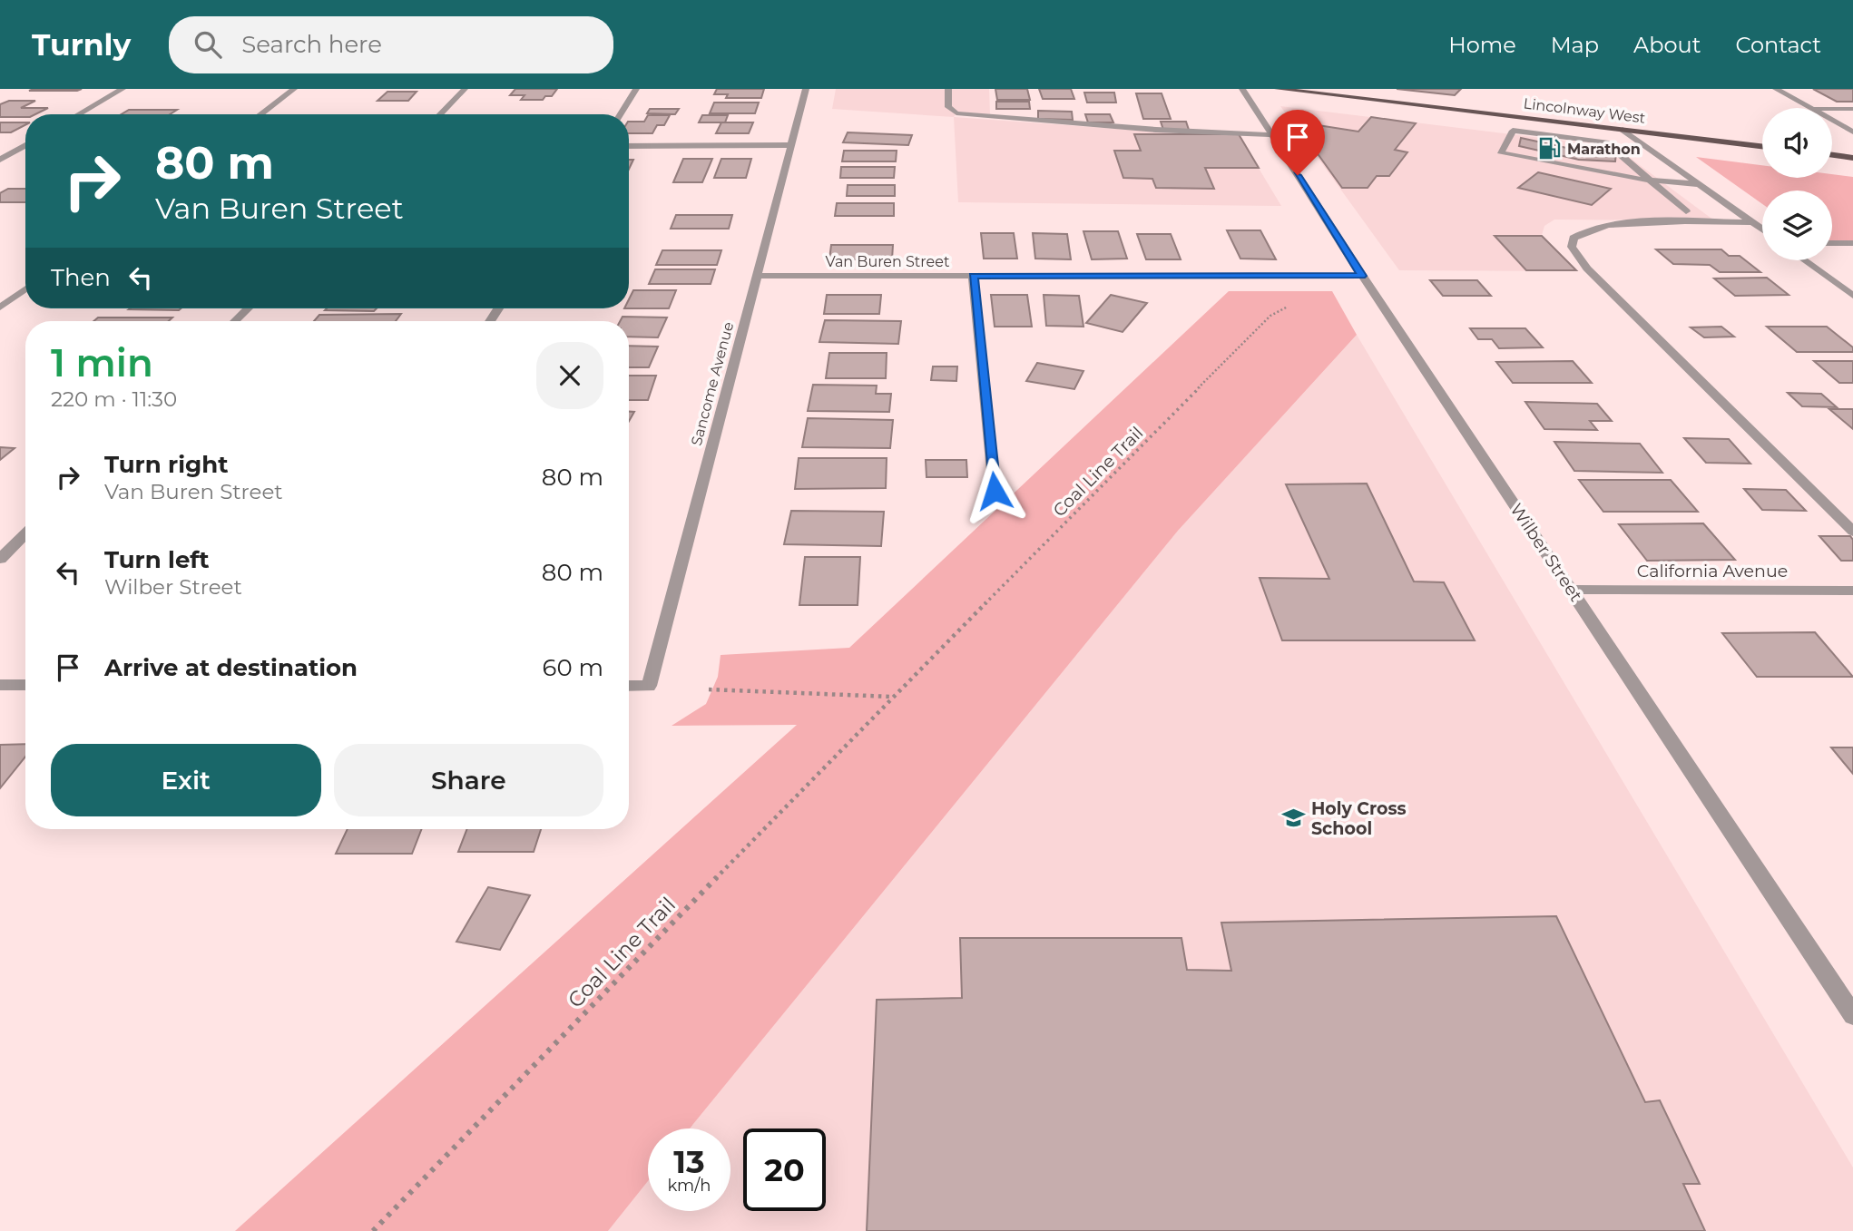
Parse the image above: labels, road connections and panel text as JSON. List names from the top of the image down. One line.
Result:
{"streets":{"main road":["Lincolnway West"],"street":["Van Buren Street","Sancome Avenue","Wilber Street","California Avenue"],"path":["Coal Line Trail"]},"crossings":[["Van Buren Street","Sancome Avenue"],["Van Buren Street","Wilber Street"],["Wilber Street","California Avenue"]],"places":{"fuel station":["Marathon"],"school or university":["Holy Cross School"]},"page":{"header":"Turnly","search":"Search here","nav":["Home","Map","About","Contact"],"turn":["80 m","Van Buren Street"],"then":"Then","heading":["1 min","220 m · 11:30"],"list":[{"name":"Turn right","note":"Van Buren Street","value":"80 m"},{"name":"Turn left","note":"Wilber Street","value":"80 m"},{"name":"Arrive at destination","value":"60 m"}],"buttons":["Exit","Share"],"speed":"13 km/h","limit":"20"}}
